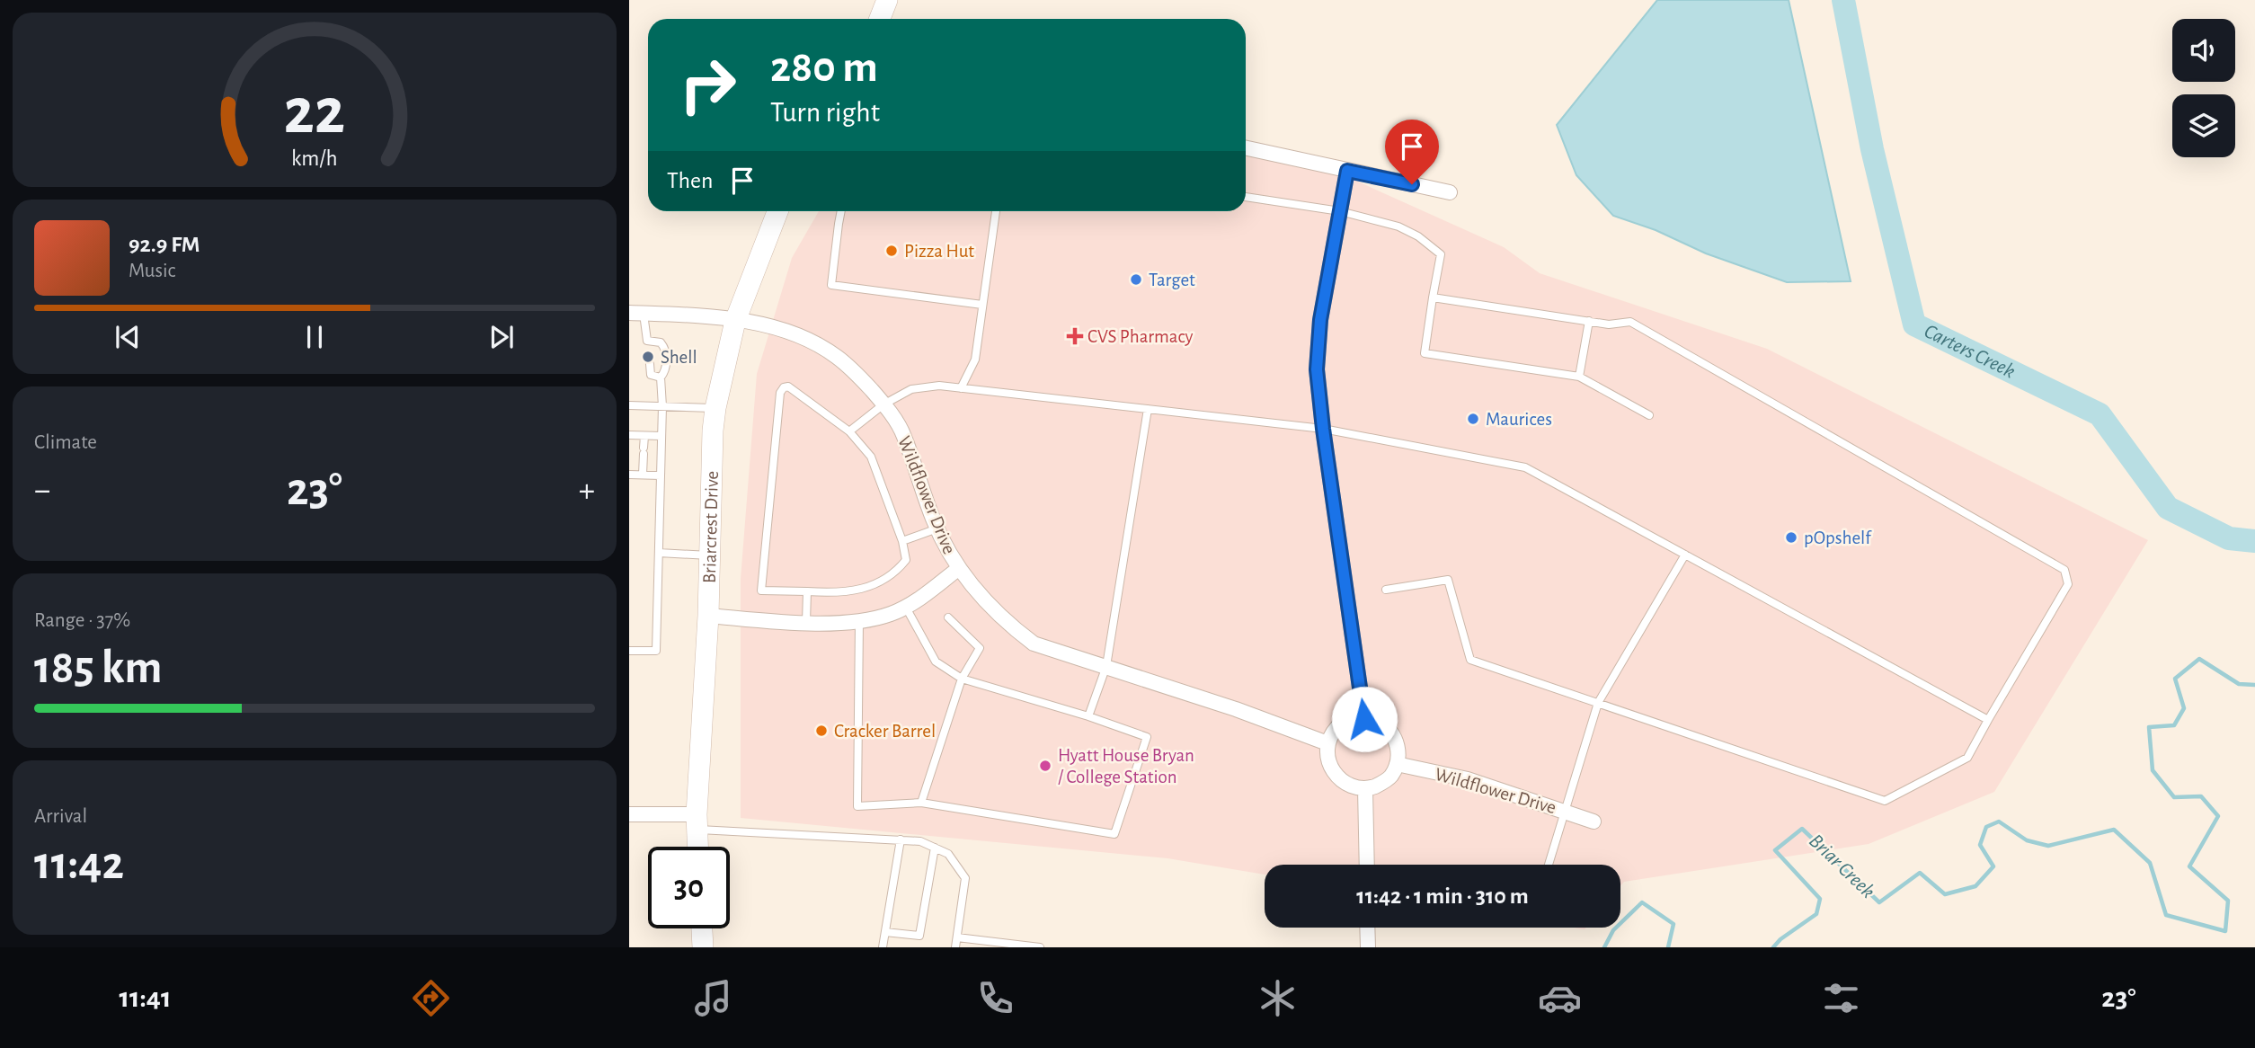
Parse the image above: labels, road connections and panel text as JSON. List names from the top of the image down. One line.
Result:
{"streets":{"main road":["Briarcrest Drive"],"street":["Wildflower Drive"]},"crossings":[["Wildflower Drive","Briarcrest Drive"]],"water":["Carters Creek","Briar Creek"],"places":{"other":["Pizza Hut","Target","Shell","Maurices","pOpshelf","Cracker Barrel","Hyatt House Bryan / College Station"],"health":["CVS Pharmacy"]},"page":{"turn":["280 m","Turn right"],"then":"Then","song":["92.9 FM","Music"],"tile":["Climate",["Range · 37%","185 km"],["Arrival","11:42"]],"heat":["−","23°","+"],"limit":"30","trip":"11:42 · 1 min · 310 m","tabs":["11:41","23°"],"gauge":["22","km/h"]}}
